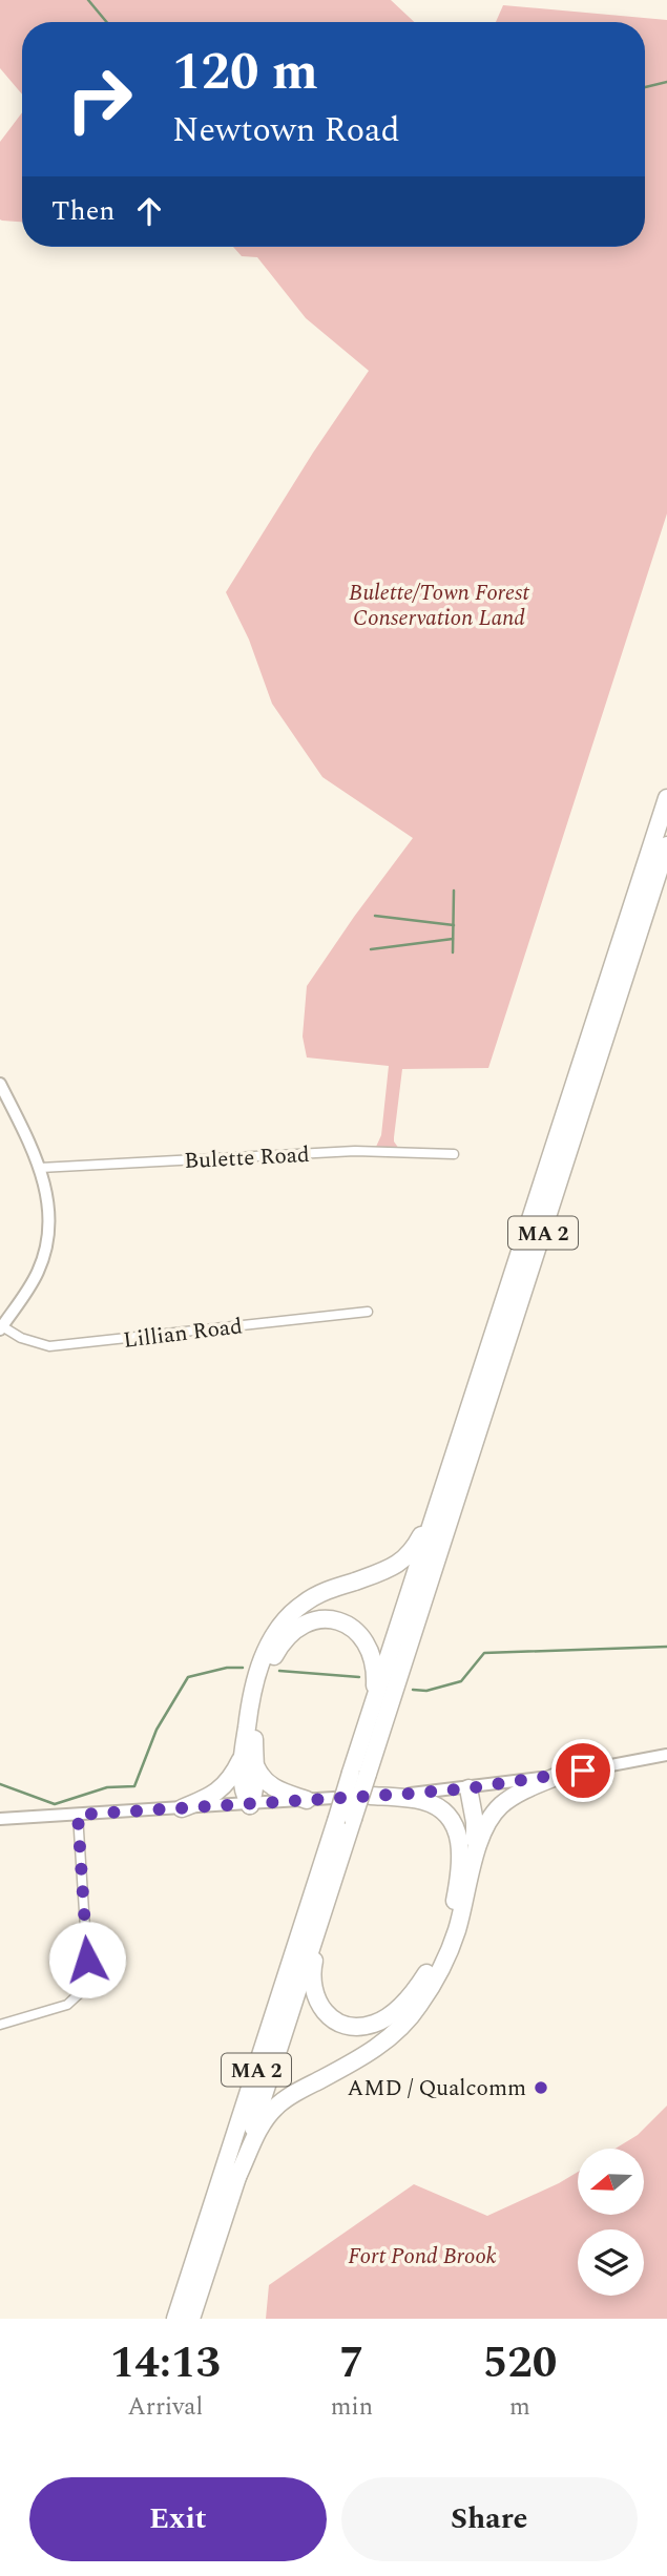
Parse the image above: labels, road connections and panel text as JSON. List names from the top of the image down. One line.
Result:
{"streets":{"highway":["MA 2"],"street":["Bulette Road","Lillian Road"]},"parks":["Bulette/Town Forest Conservation Land","Fort Pond Brook"],"places":["AMD / Qualcomm"],"north":"left","page":{"turn":["120 m","Newtown Road"],"then":"Then","eta":["14:13","Arrival","7","min","520","m"],"buttons":["Exit","Share"]}}
